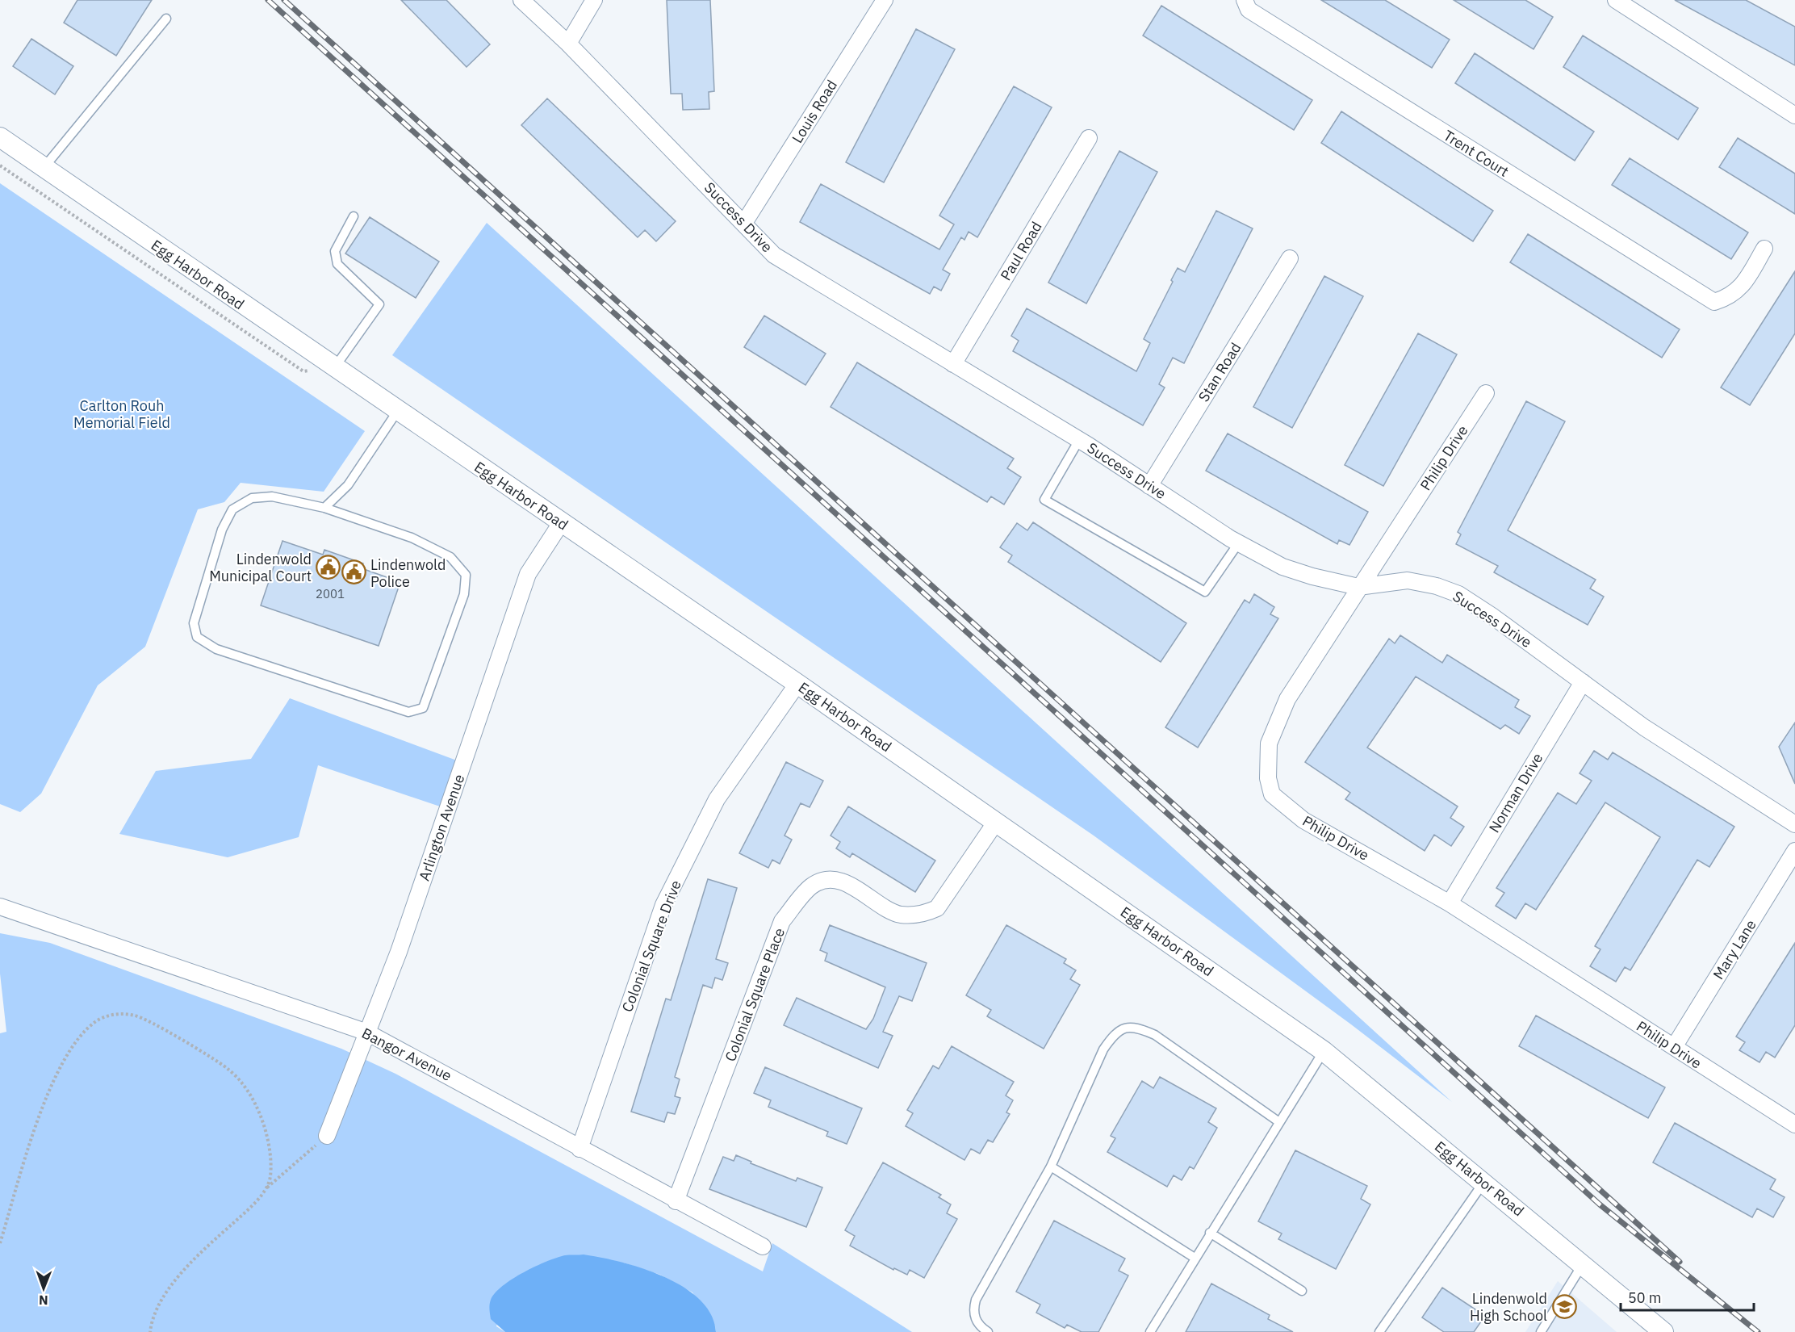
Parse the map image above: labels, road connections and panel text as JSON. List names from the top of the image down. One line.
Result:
{"streets":{"street":["Louis Road","Trent Court","Success Drive","Paul Road","Egg Harbor Road","Stan Road","Philip Drive","Norman Drive","Arlington Avenue","Colonial Square Drive","Mary Lane","Colonial Square Place","Bangor Avenue"]},"crossings":[["Louis Road","Success Drive"],["Success Drive","Paul Road"],["Success Drive","Stan Road"],["Success Drive","Philip Drive"],["Success Drive","Norman Drive"],["Egg Harbor Road","Arlington Avenue"],["Egg Harbor Road","Colonial Square Drive"],["Egg Harbor Road","Colonial Square Place"],["Philip Drive","Norman Drive"],["Philip Drive","Mary Lane"],["Arlington Avenue","Bangor Avenue"],["Colonial Square Drive","Bangor Avenue"],["Colonial Square Place","Bangor Avenue"]],"parks":["Carlton Rouh Memorial Field"],"places":{"public building":["Lindenwold Municipal Court","Lindenwold Police"],"school or university":["Lindenwold High School"]},"house_numbers":["2001"],"scale_bar":"50 m","north":"bottom"}
